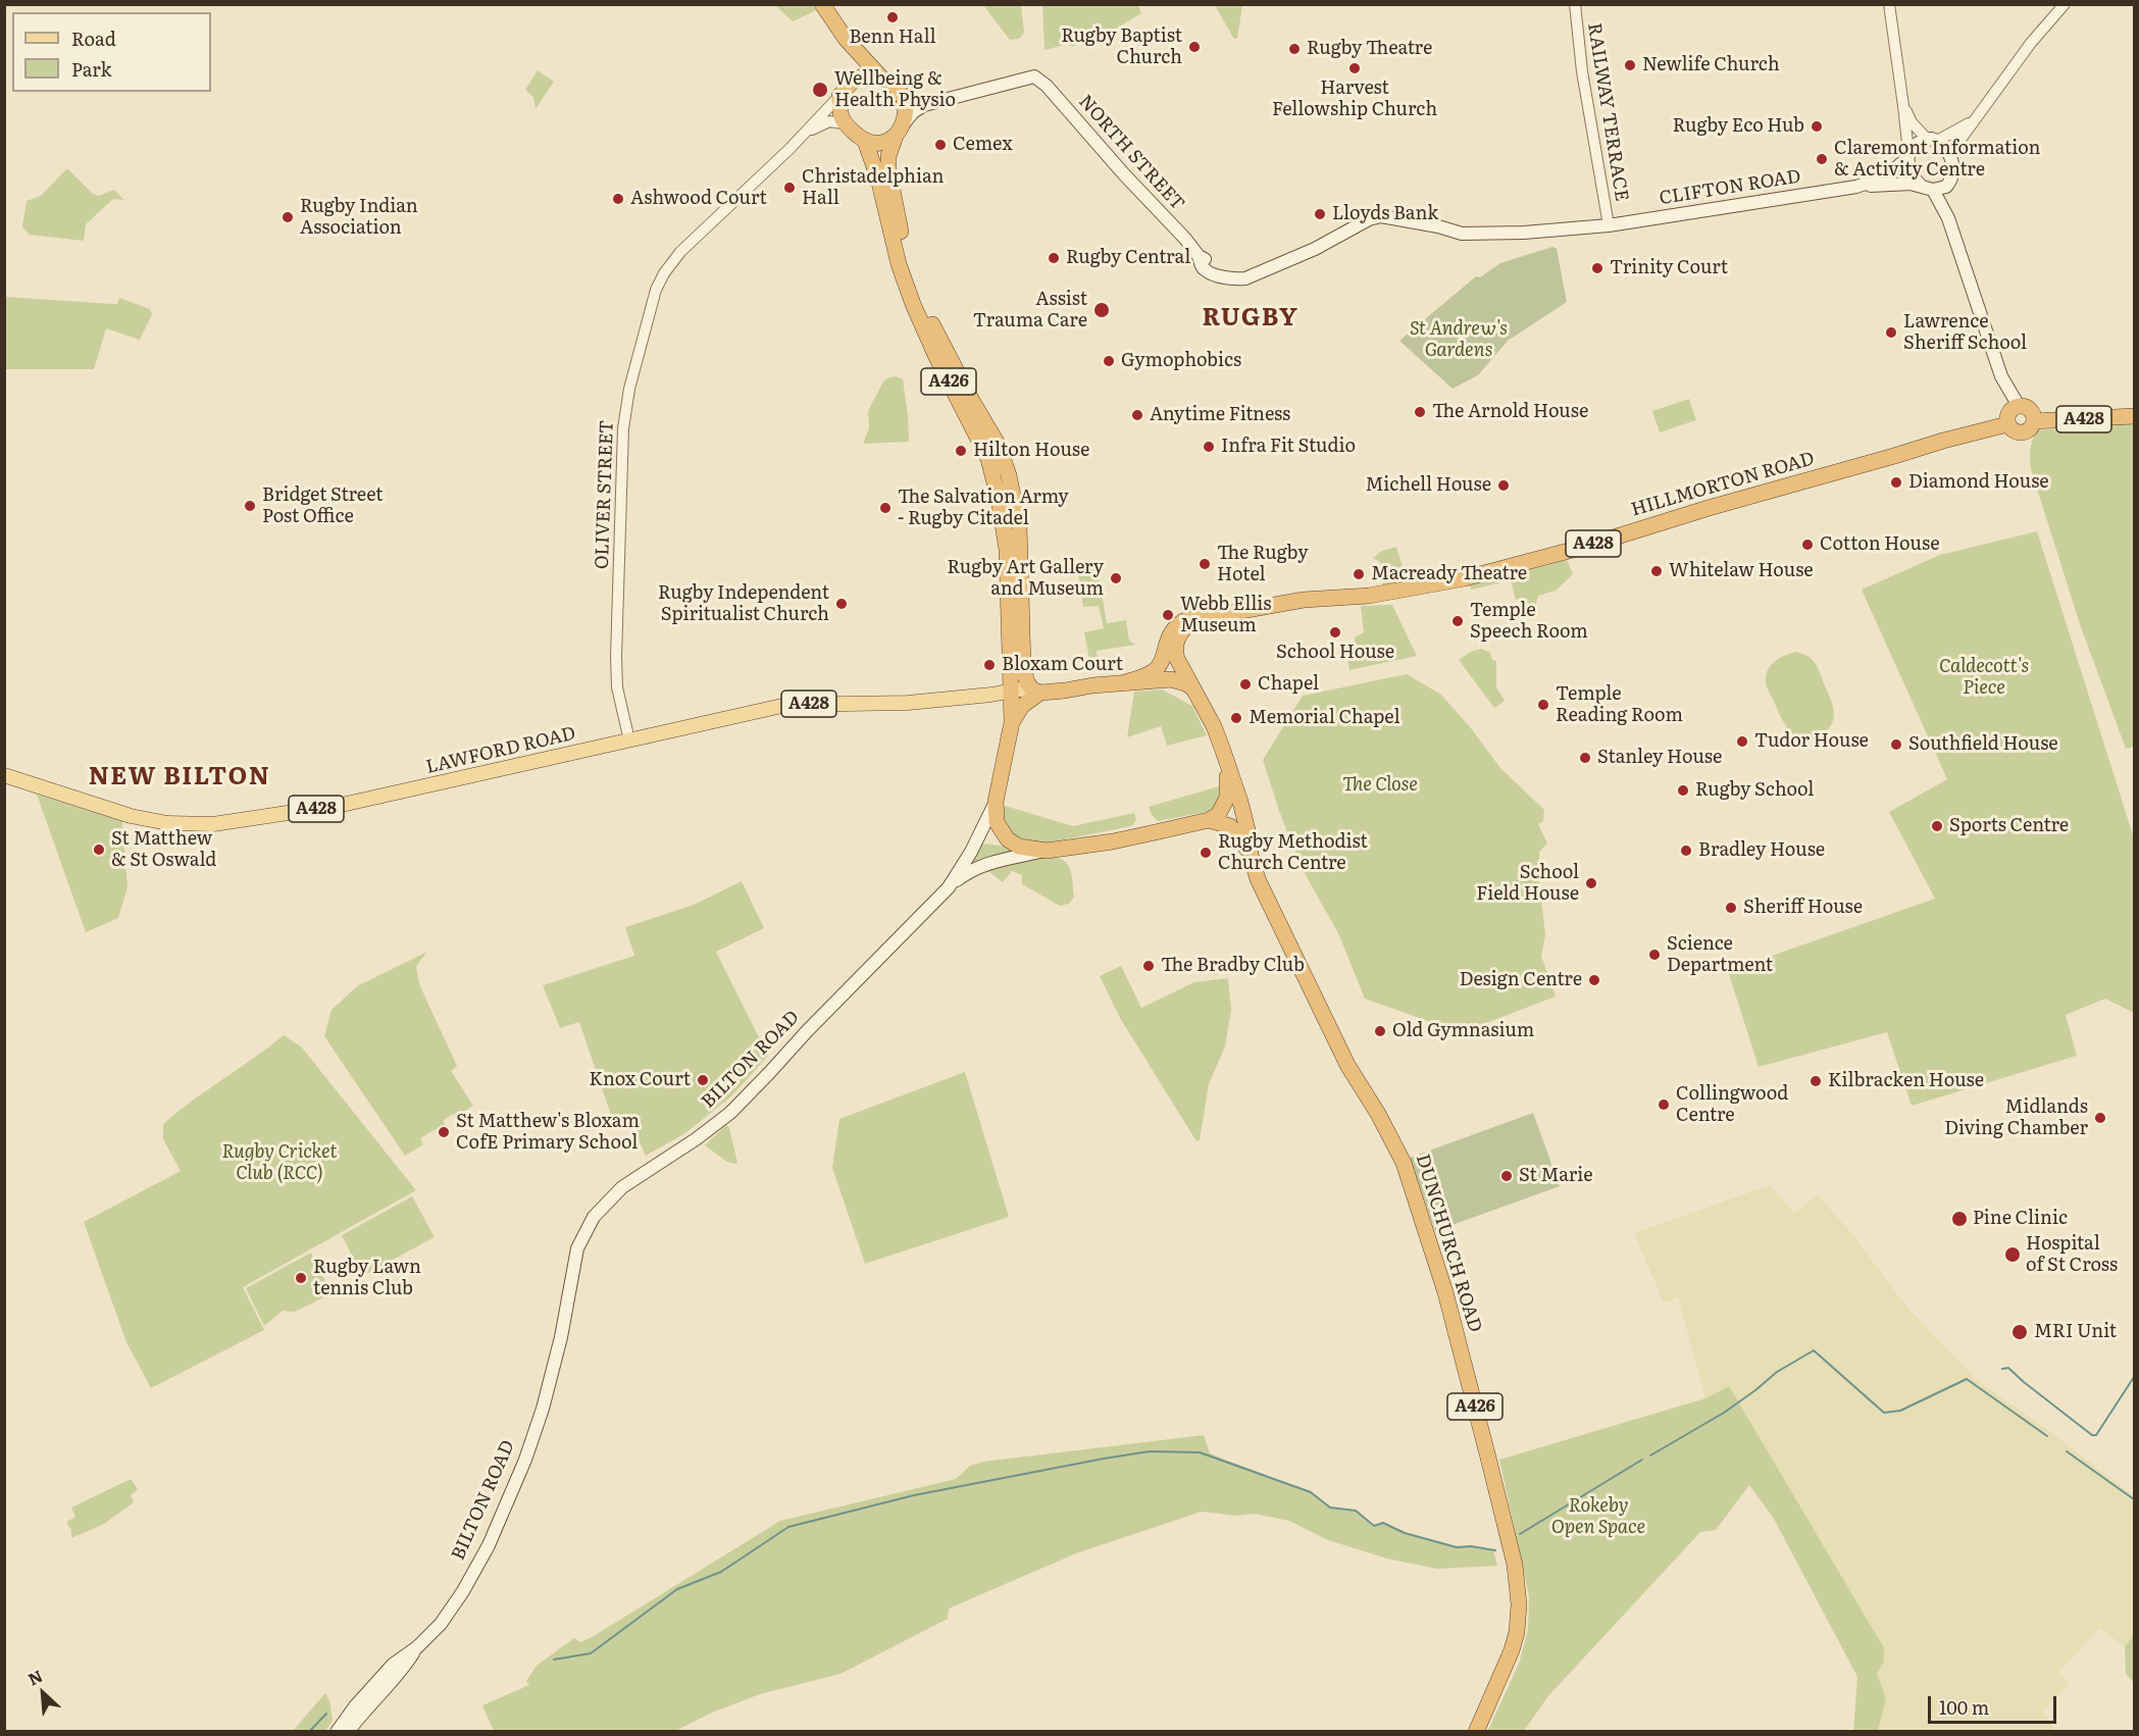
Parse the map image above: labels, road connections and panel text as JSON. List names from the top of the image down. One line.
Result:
{"streets":{"highway":["A426","A428","HILLMORTON ROAD","BILTON ROAD","DUNCHURCH ROAD"],"main road":["NORTH STREET","CLIFTON ROAD","LAWFORD ROAD"],"street":["RAILWAY TERRACE","OLIVER STREET"]},"crossings":[["RAILWAY TERRACE","CLIFTON ROAD"],["NORTH STREET","CLIFTON ROAD"],["A426","A428"],["A426","OLIVER STREET"],["A426","LAWFORD ROAD"],["A426","BILTON ROAD"],["A426","DUNCHURCH ROAD"],["A428","HILLMORTON ROAD"],["A428","LAWFORD ROAD"],["A428","BILTON ROAD"],["A428","DUNCHURCH ROAD"],["HILLMORTON ROAD","DUNCHURCH ROAD"],["OLIVER STREET","LAWFORD ROAD"],["LAWFORD ROAD","BILTON ROAD"],["BILTON ROAD","DUNCHURCH ROAD"]],"districts":["RUGBY","NEW BILTON"],"parks":["St Andrew's Gardens","Caldecott's Piece","The Close","Rugby Cricket Club (RCC)","Rokeby Open Space"],"places":["Benn Hall","Rugby Baptist Church","Rugby Theatre","Newlife Church","Harvest Fellowship Church","Wellbeing & Health Physio","Rugby Eco Hub","Cemex","Claremont Information & Activity Centre","Christadelphian Hall","Ashwood Court","Lloyds Bank","Rugby Indian Association","Rugby Central","Trinity Court","Assist Trauma Care","Lawrence Sheriff School","Gymophobics","The Arnold House","Anytime Fitness","Infra Fit Studio","Hilton House","Diamond House","Michell House","Bridget Street Post Office","The Salvation Army - Rugby Citadel","Cotton House","The Rugby Hotel","Whitelaw House","Macready Theatre","Rugby Art Gallery and Museum","Rugby Independent Spiritualist Church","Webb Ellis Museum","Temple Speech Room","School House","Bloxam Court","Chapel","Temple Reading Room","Memorial Chapel","Tudor House","Southfield House","Stanley House","Rugby School","Sports Centre","St Matthew & St Oswald","Bradley House","Rugby Methodist Church Centre","School Field House","Sheriff House","Science Department","The Bradby Club","Design Centre","Old Gymnasium","Knox Court","Kilbracken House","Collingwood Centre","Midlands Diving Chamber","St Matthew's Bloxam CofE Primary School","St Marie","Pine Clinic","Hospital of St Cross","Rugby Lawn tennis Club","MRI Unit"],"legend":["Road","Park"],"scale_bar":"100 m","north":"top left"}
